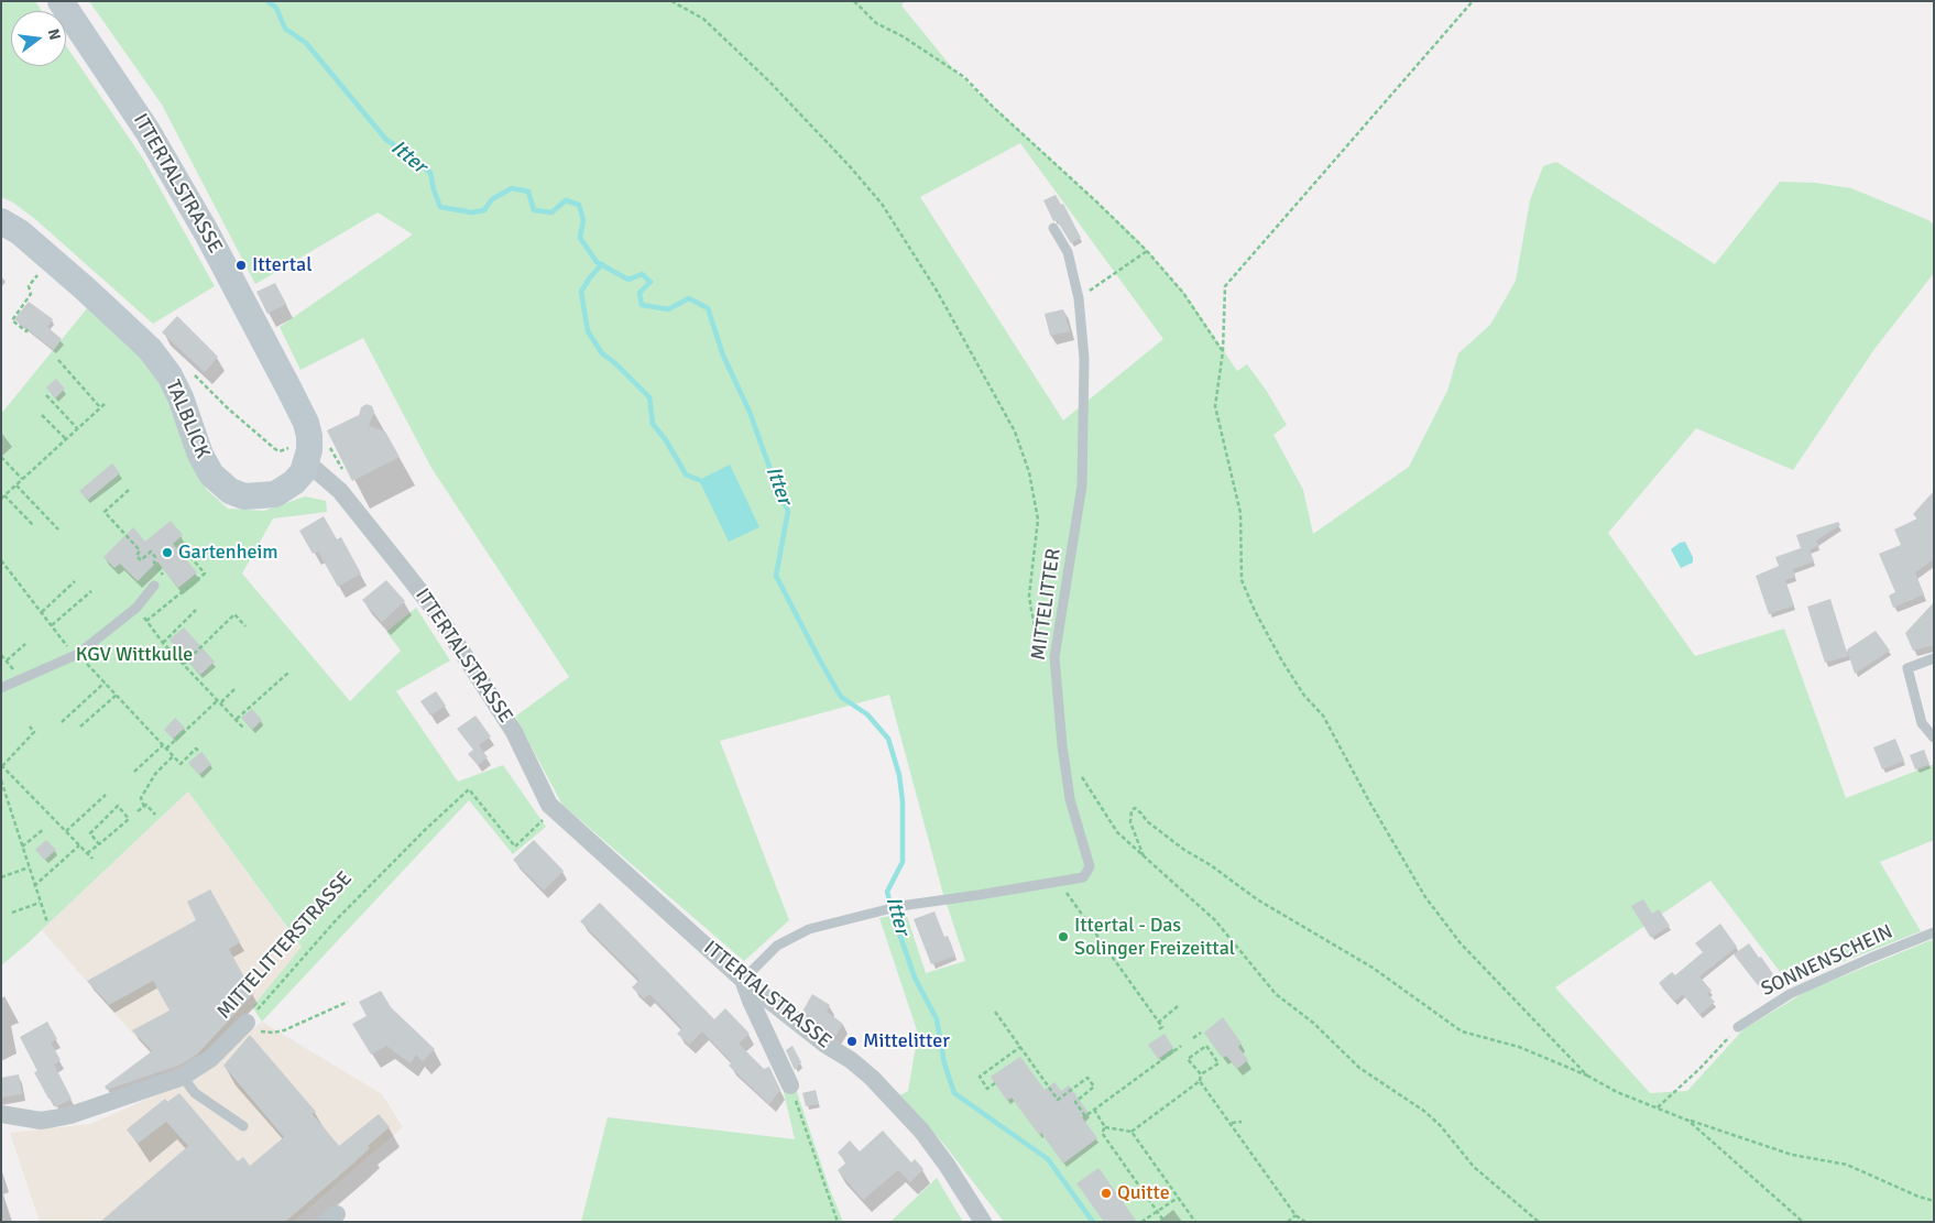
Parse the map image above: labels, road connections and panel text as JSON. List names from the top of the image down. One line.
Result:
{"streets":{"main road":["ITTERTALSTRASSE","TALBLICK"],"street":["MITTELITTERSTRASSE"],"lane":["MITTELITTER","SONNENSCHEIN"]},"crossings":[["ITTERTALSTRASSE","TALBLICK"],["ITTERTALSTRASSE","MITTELITTER"]],"water":["Itter"],"parks":["KGV Wittkulle"],"places":["Ittertal","Gartenheim","Ittertal - Das Solinger Freizeittal","Mittelitter","Quitte"],"north":"right"}
